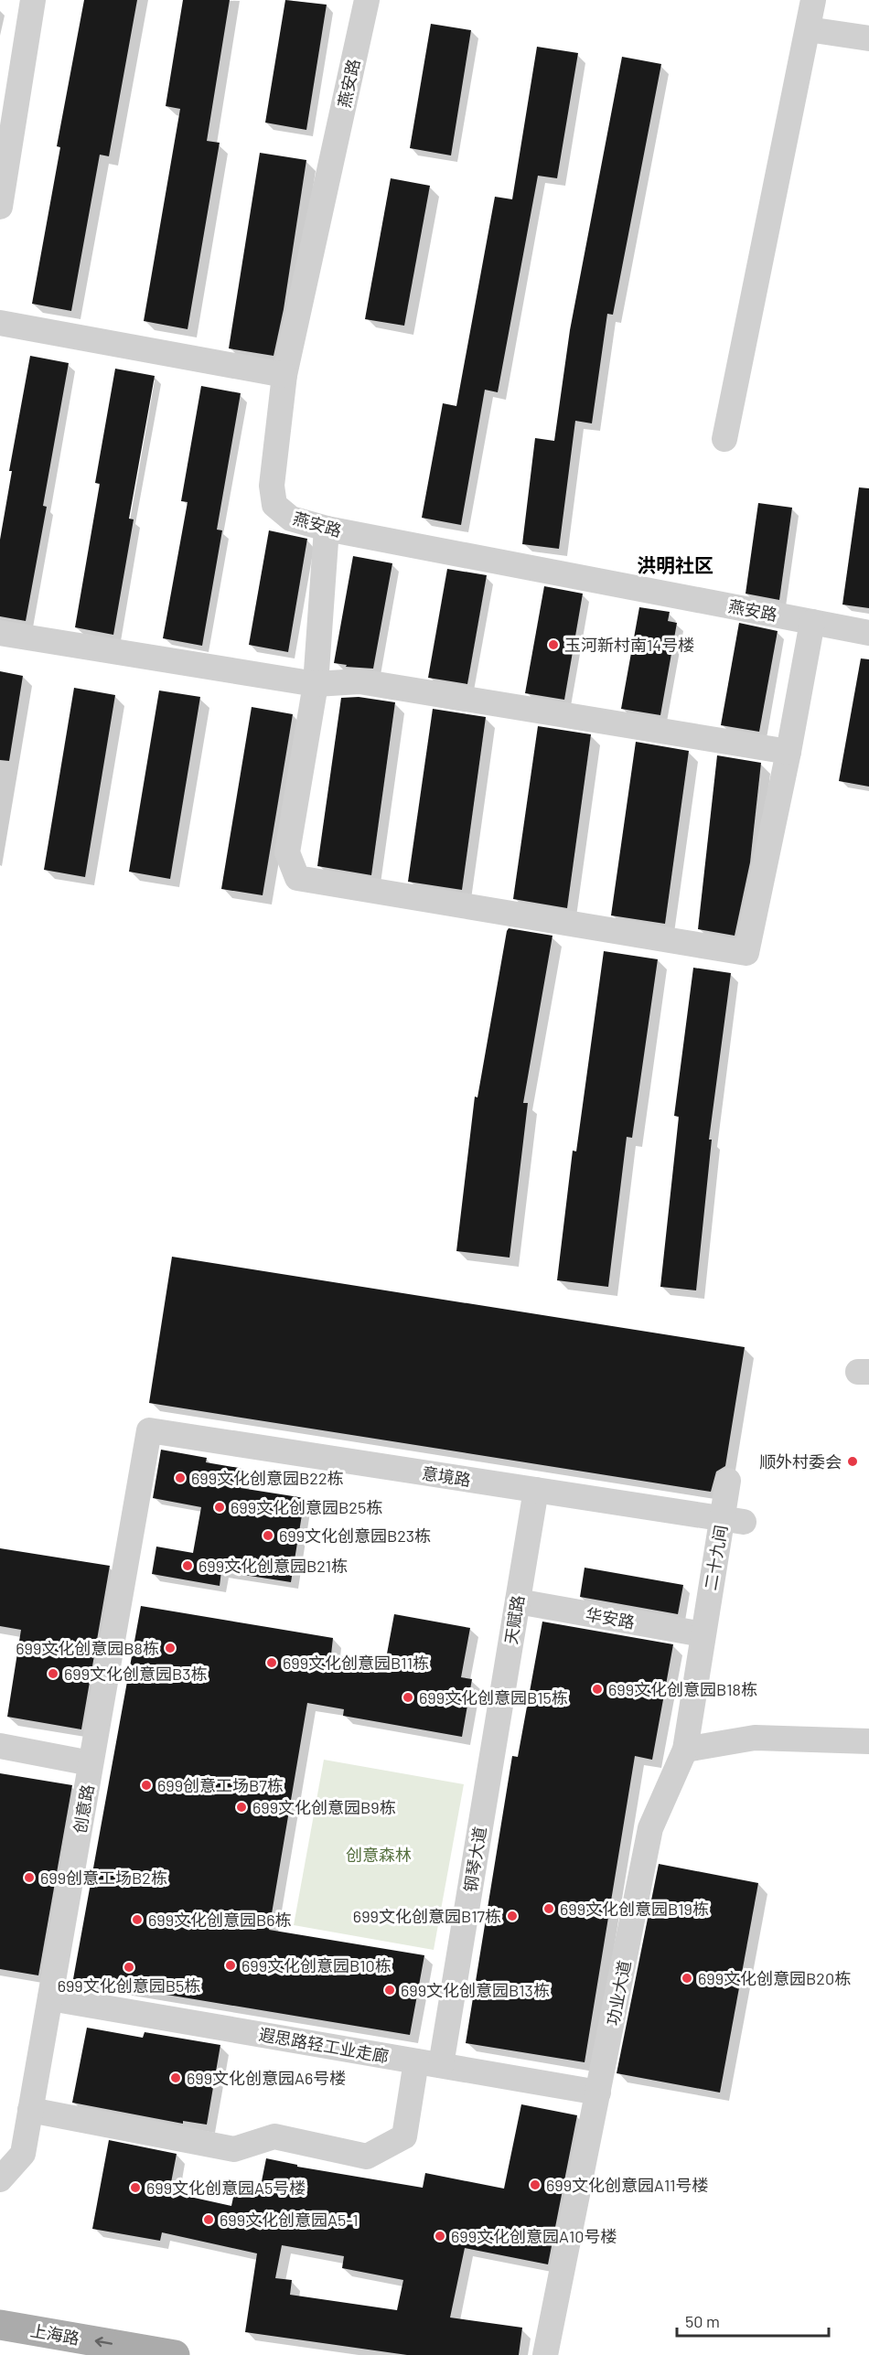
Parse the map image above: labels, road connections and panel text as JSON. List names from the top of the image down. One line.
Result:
{"streets":{"main road":["上海路"],"street":["燕安路","意境路","二十九间","华安路","天赋路","创意路","钢琴大道","功业大道","遐思路轻工业走廊"]},"crossings":[["意境路","二十九间"],["意境路","天赋路"],["意境路","创意路"],["二十九间","华安路"],["二十九间","功业大道"],["华安路","天赋路"],["华安路","功业大道"],["天赋路","钢琴大道"],["创意路","钢琴大道"],["创意路","遐思路轻工业走廊"],["钢琴大道","遐思路轻工业走廊"],["功业大道","遐思路轻工业走廊"]],"districts":["洪明社区"],"parks":["创意森林"],"places":["玉河新村南14号楼","顺外村委会","699文化创意园B22栋","699文化创意园B25栋","699文化创意园B23栋","699文化创意园B21栋","699文化创意园B8栋","699文化创意园B11栋","699文化创意园B3栋","699文化创意园B18栋","699文化创意园B15栋","699创意工场B7栋","699文化创意园B9栋","699创意工场B2栋","699文化创意园B19栋","699文化创意园B17栋","699文化创意园B6栋","699文化创意园B10栋","699文化创意园B5栋","699文化创意园B20栋","699文化创意园B13栋","699文化创意园A6号楼","699文化创意园A11号楼","699文化创意园A5号楼","699文化创意园A5-1","699文化创意园A10号楼"],"scale_bar":"50 m"}
